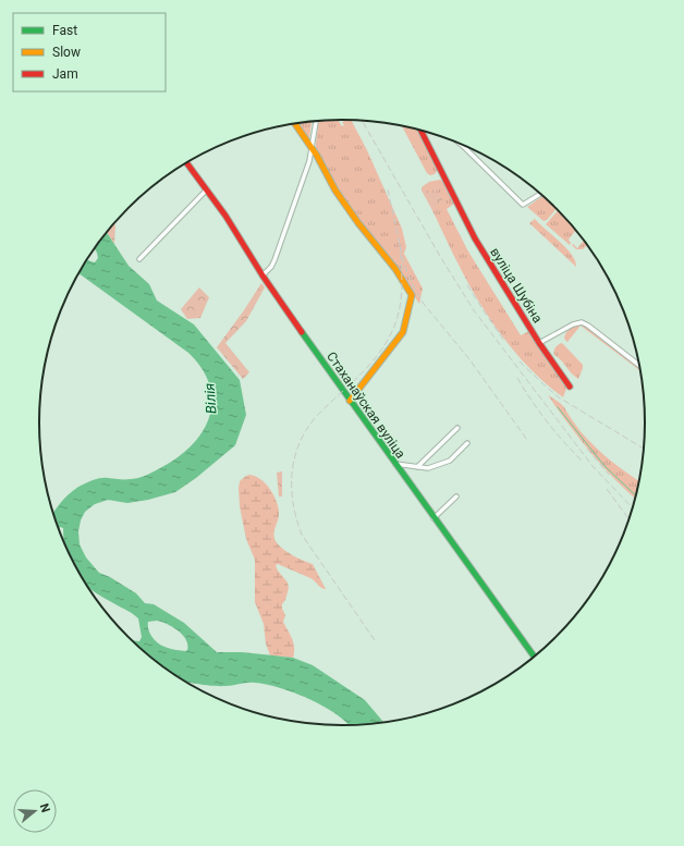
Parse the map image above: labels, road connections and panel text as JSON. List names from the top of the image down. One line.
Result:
{"streets":{"street":["вуліца Шубіна","Стаханаўская вуліца"]},"water":["Вілія"],"legend":["Fast","Slow","Jam"],"north":"right"}
